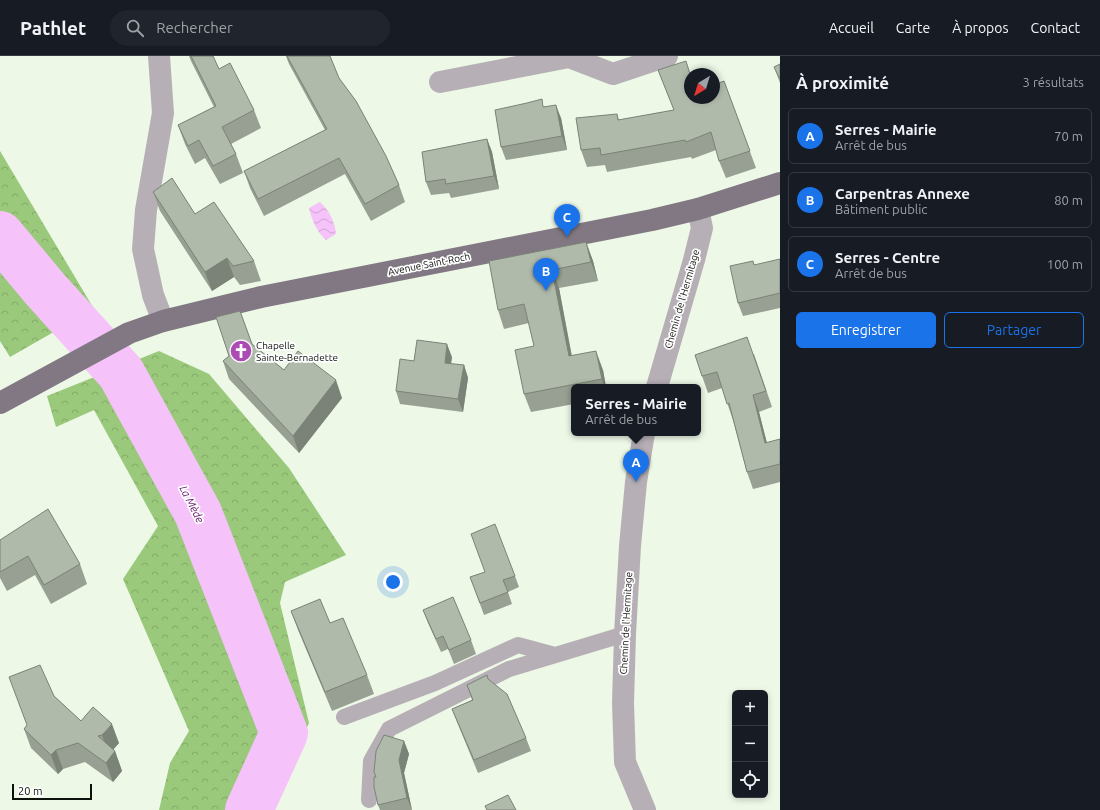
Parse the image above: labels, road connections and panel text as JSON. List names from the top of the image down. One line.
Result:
{"streets":{"main road":["Avenue Saint-Roch"],"street":["Chemin de l'Hermitage"]},"crossings":[["Avenue Saint-Roch","Chemin de l'Hermitage"]],"water":["La Mède"],"places":{"church":["Chapelle Sainte-Bernadette"]},"scale_bar":"20 m","north":"bottom left","page":{"header":"Pathlet","search":"Rechercher","nav":["Accueil","Carte","À propos","Contact"],"heading":["À proximité","3 résultats"],"list":[{"mark":"A","name":"Serres - Mairie","note":"Arrêt de bus","value":"70 m"},{"mark":"B","name":"Carpentras Annexe","note":"Bâtiment public","value":"80 m"},{"mark":"C","name":"Serres - Centre","note":"Arrêt de bus","value":"100 m"}],"pins":["C","B","A"],"buttons":["Enregistrer","Partager"],"popup":["Serres - Mairie","Arrêt de bus"],"map_buttons":["+","−"],"scale":"20 m"}}
